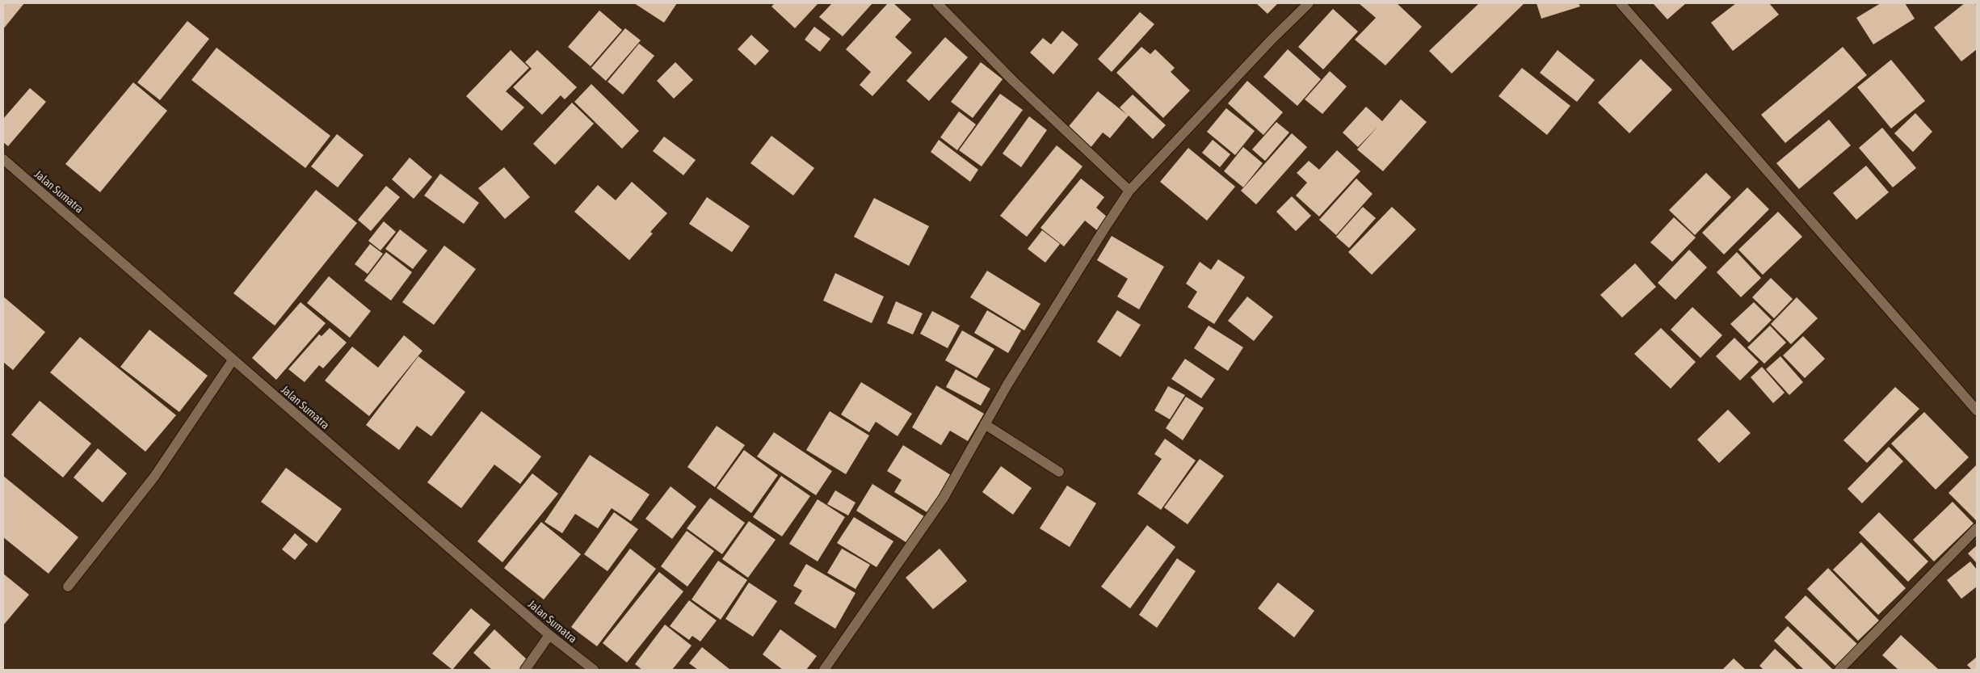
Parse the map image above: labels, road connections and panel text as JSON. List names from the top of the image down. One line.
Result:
{"streets":{"street":["Jalan Sumatra"]}}
